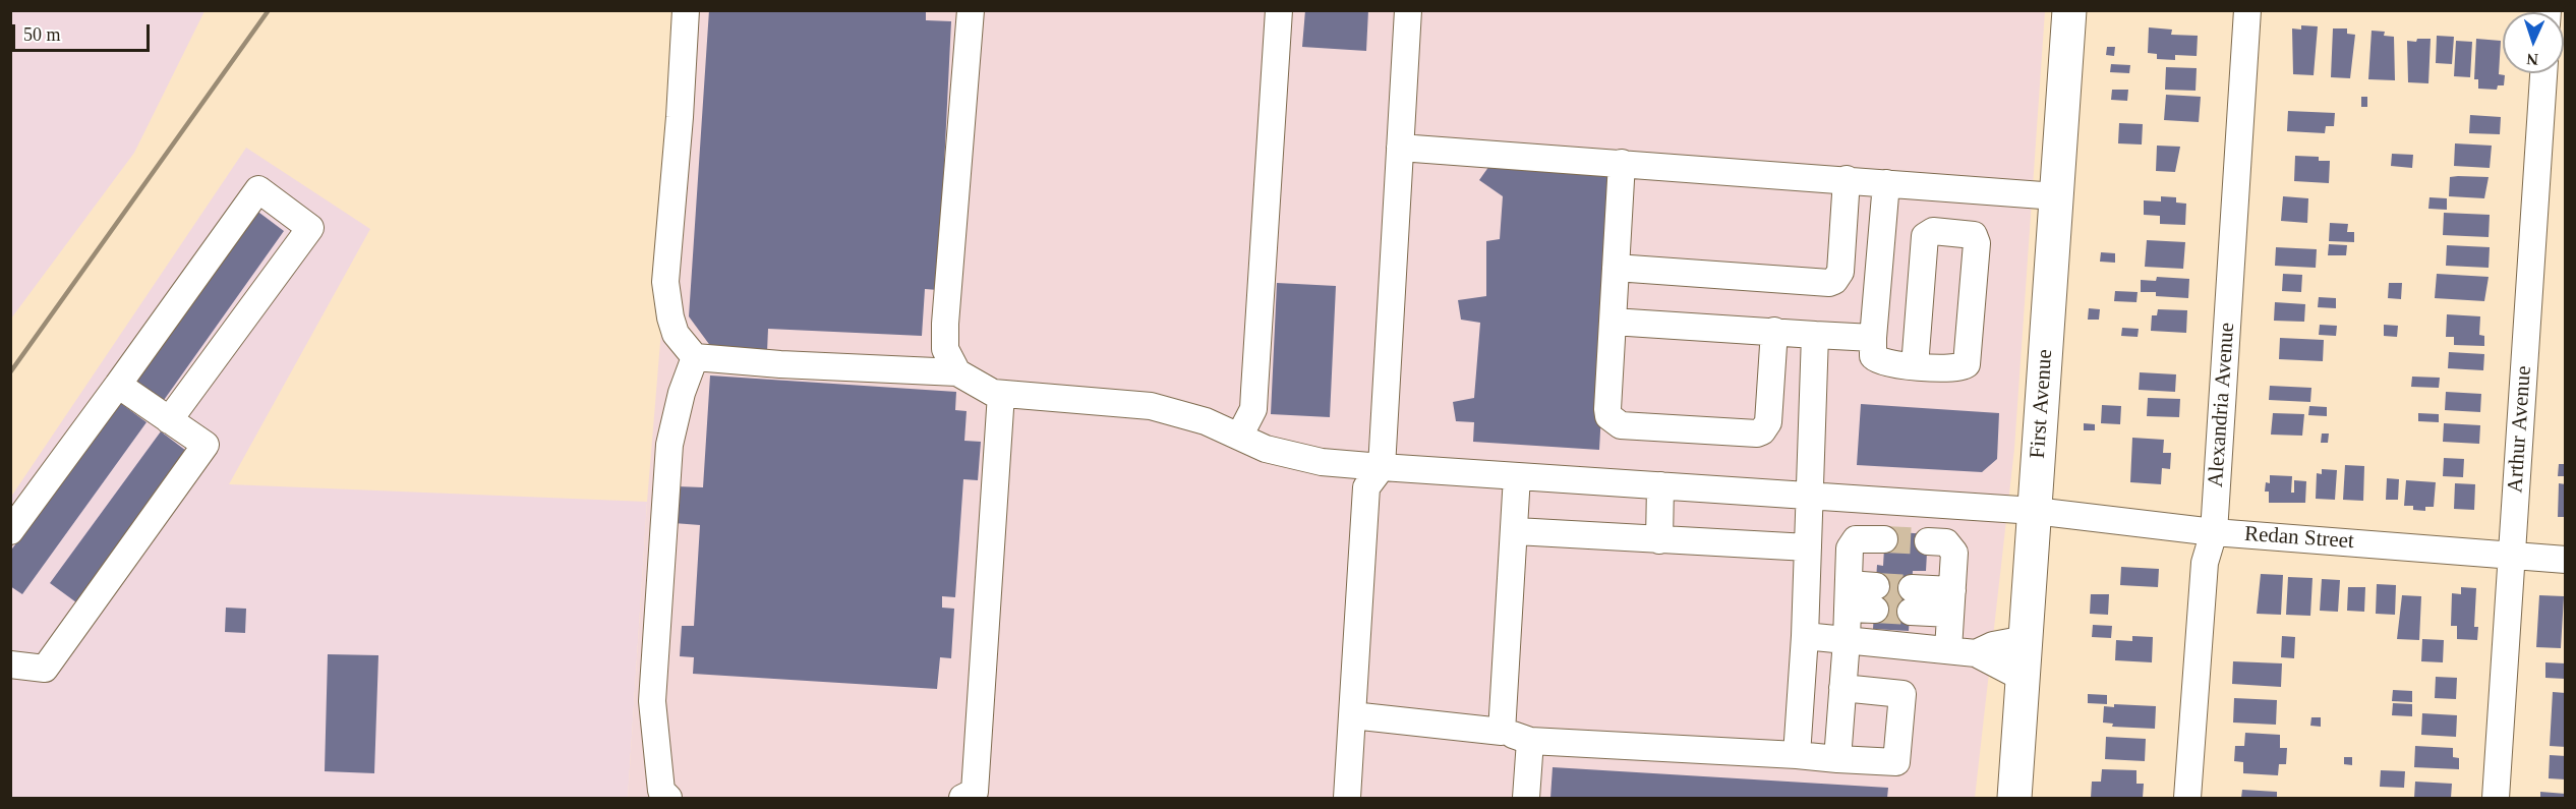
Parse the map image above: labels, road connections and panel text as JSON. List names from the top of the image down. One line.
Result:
{"streets":{"main road":["First Avenue"],"street":["Alexandria Avenue","Arthur Avenue","Redan Street"]},"crossings":[["First Avenue","Redan Street"],["Alexandria Avenue","Redan Street"],["Arthur Avenue","Redan Street"]],"scale_bar":"50 m","north":"bottom"}
